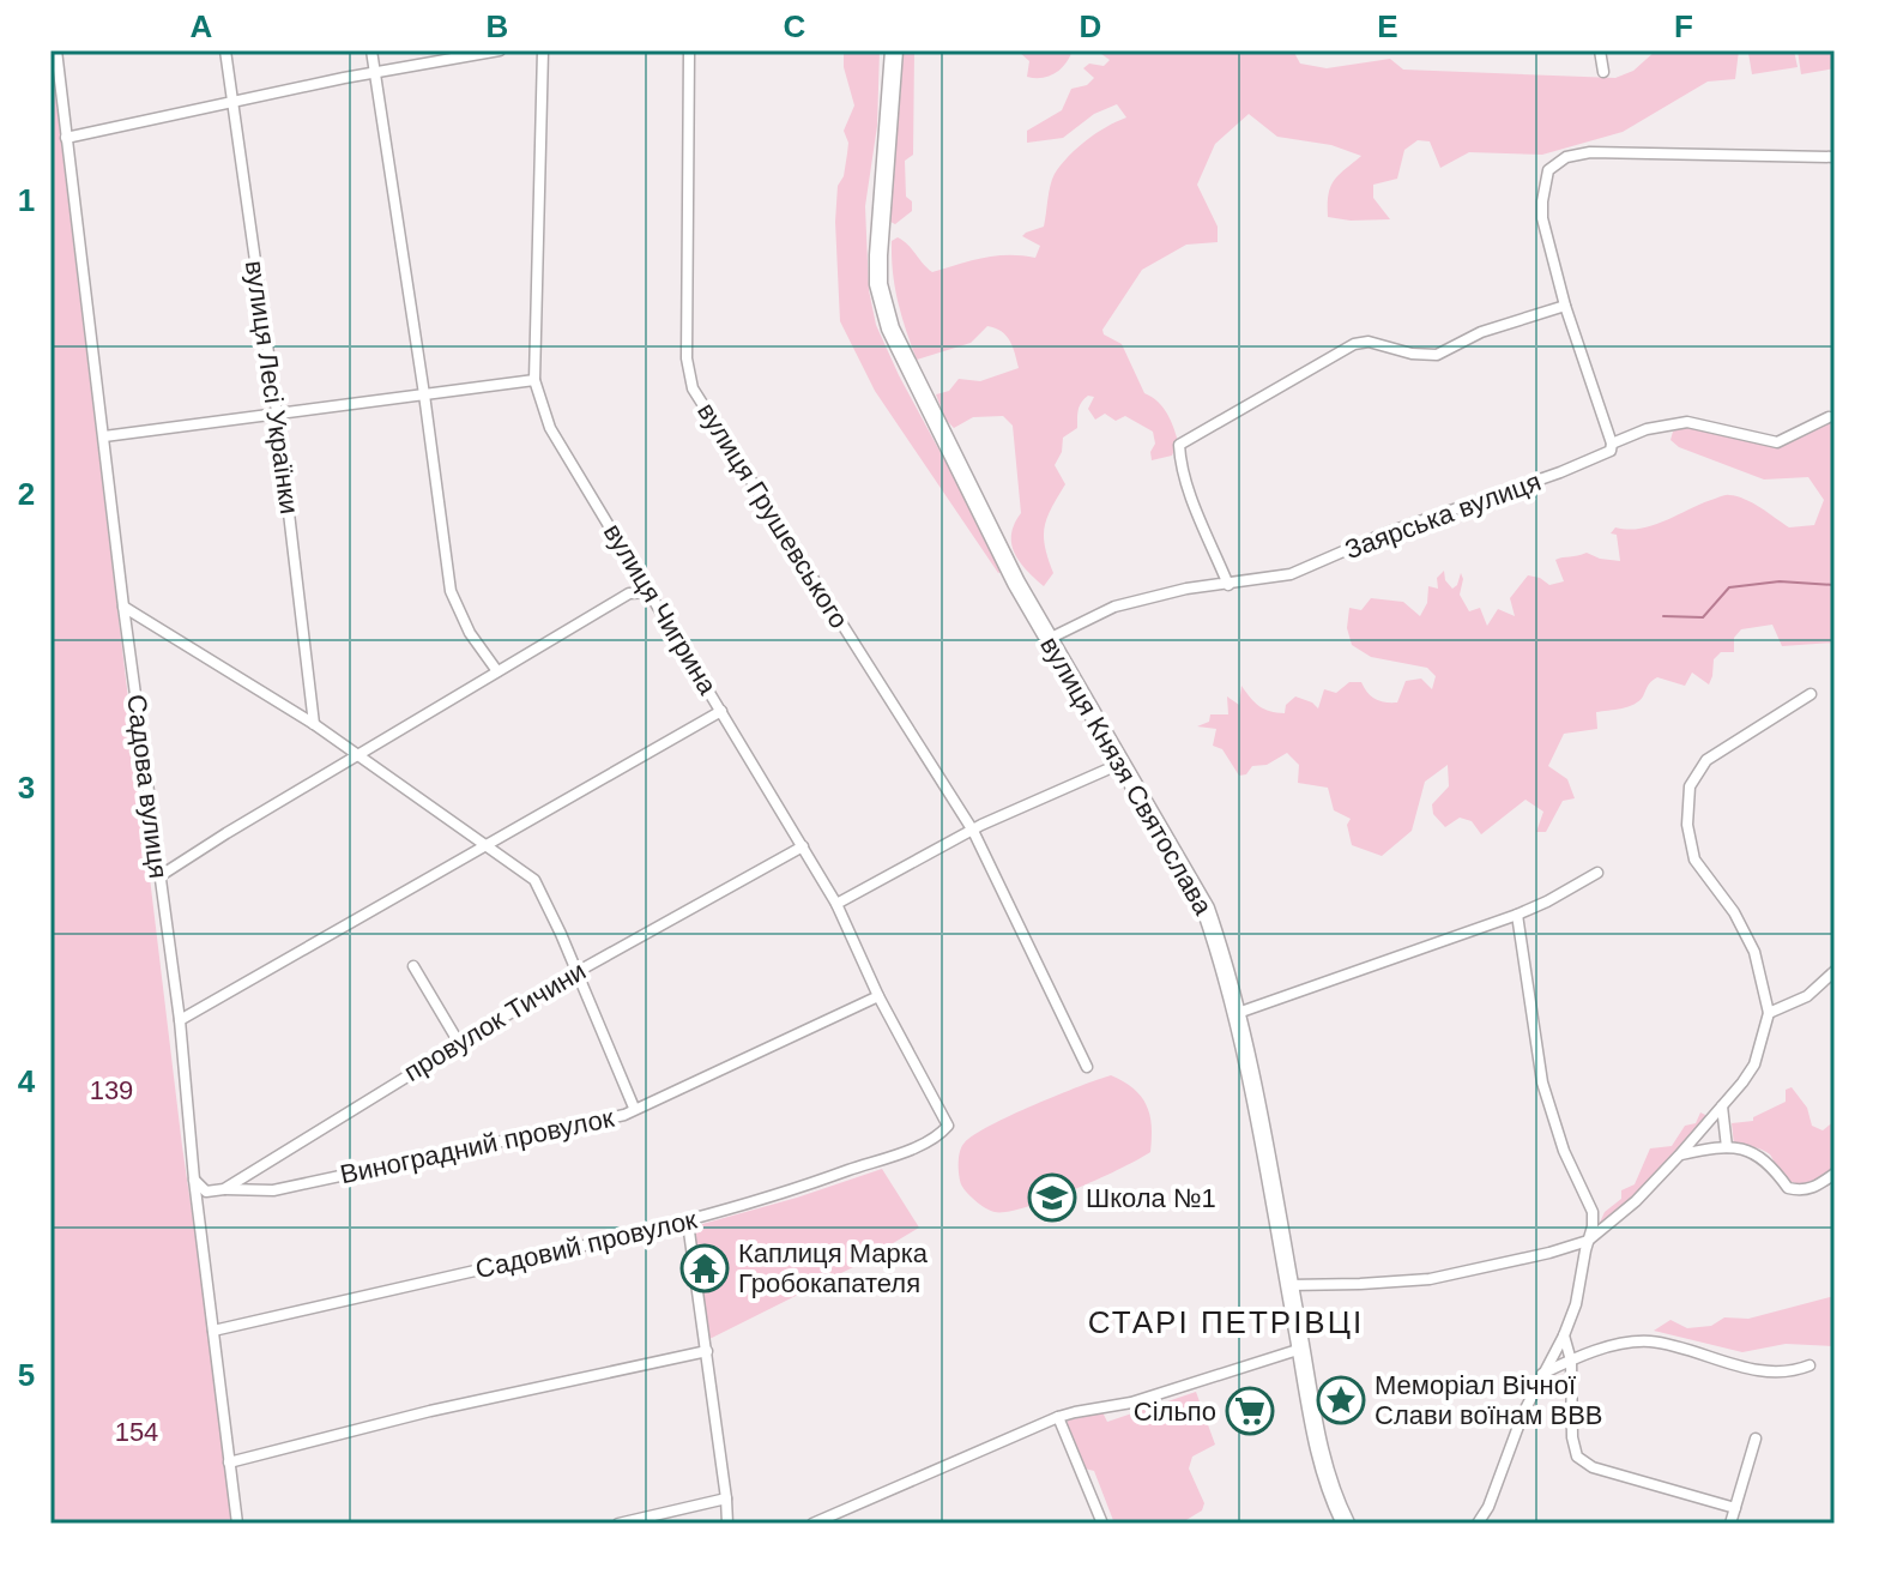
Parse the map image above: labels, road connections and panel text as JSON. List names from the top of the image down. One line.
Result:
{"streets":{"main road":["вулиця Князя Святослава"],"street":["вулиця Лесі Українки","вулиця Грушевського","Заярська вулиця","вулиця Чигрина","Садова вулиця","провулок Тичини","Виноградний провулок","Садовий провулок"]},"crossings":[["Заярська вулиця","вулиця Князя Святослава"],["вулиця Чигрина","провулок Тичини"],["вулиця Чигрина","Виноградний провулок"],["вулиця Чигрина","Садовий провулок"],["Садова вулиця","Садовий провулок"],["провулок Тичини","Виноградний провулок"]],"districts":["СТАРІ ПЕТРІВЦІ"],"parks":["139","154"],"places":{"school or university":["Школа №1"],"temple":["Каплиця Марка Гробокапателя"],"place":["Меморіал Вічної Слави воїнам ВВВ"],"supermarket":["Сільпо"]},"grid":{"columns":["A","B","C","D","E","F"],"rows":["1","2","3","4","5"]}}
